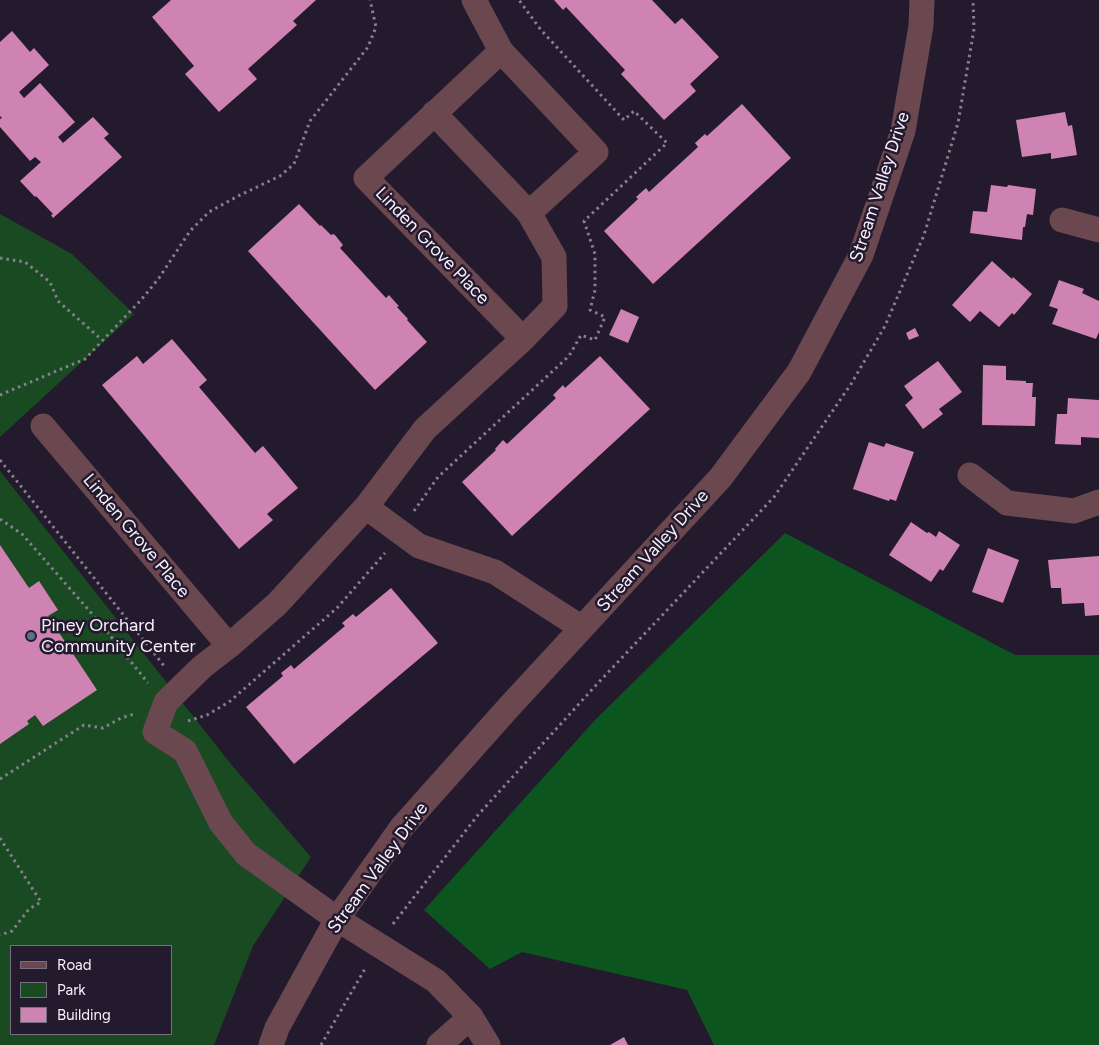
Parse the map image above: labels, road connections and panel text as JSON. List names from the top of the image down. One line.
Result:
{"streets":{"street":["Stream Valley Drive","Linden Grove Place"]},"places":["Piney Orchard Community Center"],"legend":["Road","Park","Building"]}
